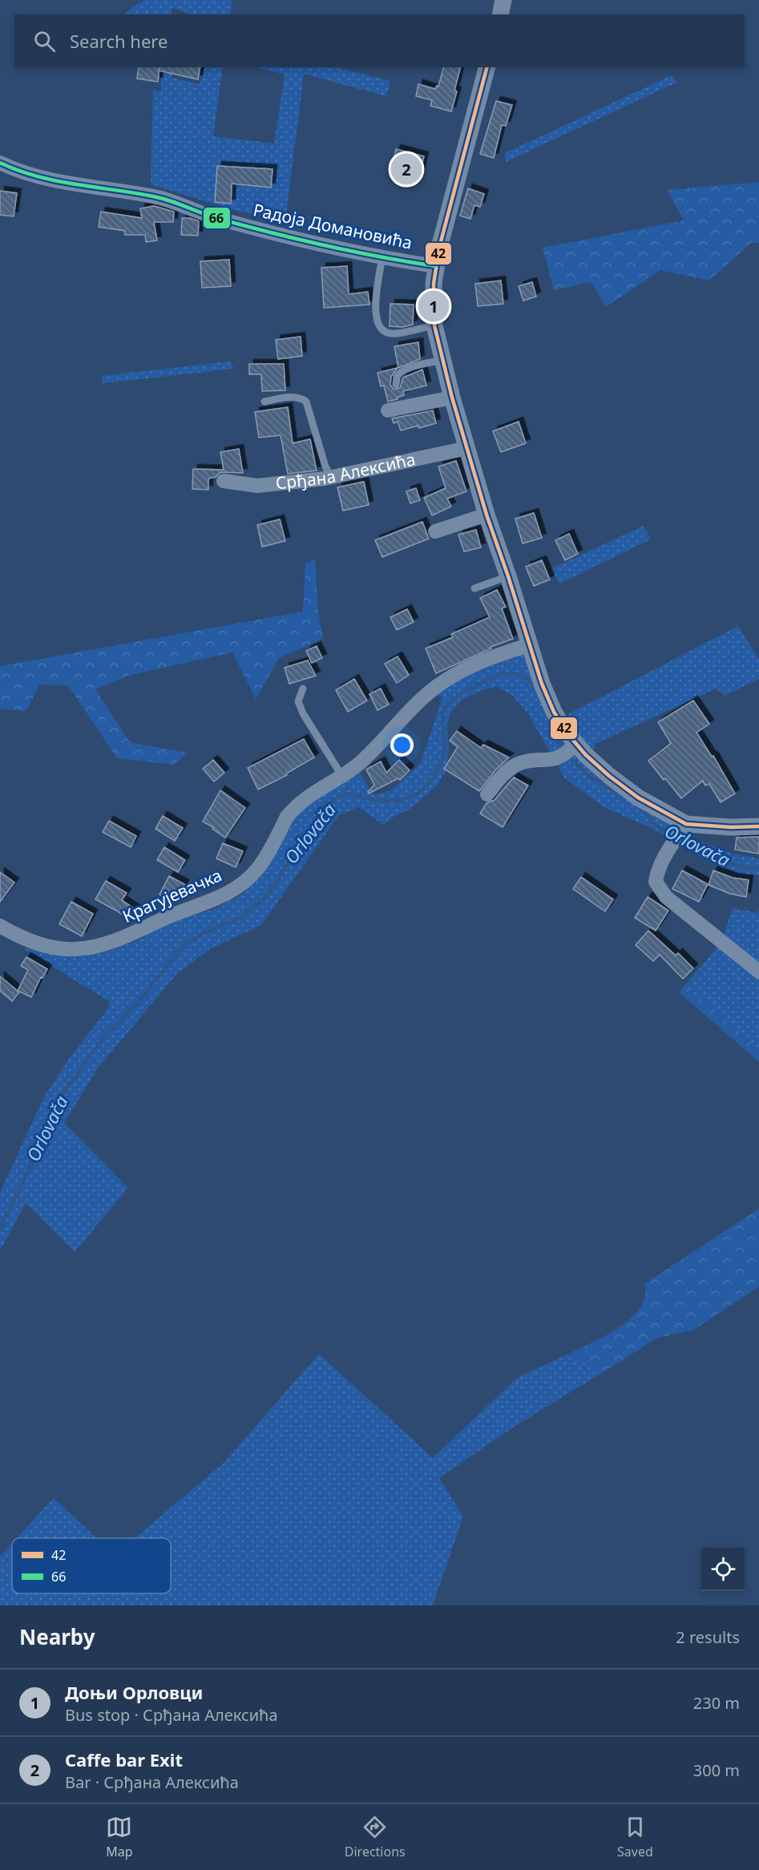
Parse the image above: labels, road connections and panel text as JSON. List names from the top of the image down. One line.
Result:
{"streets":{"street":["Радоја Домановића","Срђана Алексића","Крагујевачка"]},"water":["Orlovača"],"lines":["transit line 42","transit line 66"],"legend":["42","66"],"page":{"search":"Search here","pins":["2","1"],"heading":["Nearby","2 results"],"list":[{"mark":"1","name":"Доњи Орловци","note":"Bus stop · Срђана Алексића","value":"230 m"},{"mark":"2","name":"Caffe bar Exit","note":"Bar · Срђана Алексића","value":"300 m"}],"nav":["Map","Directions","Saved"]}}
